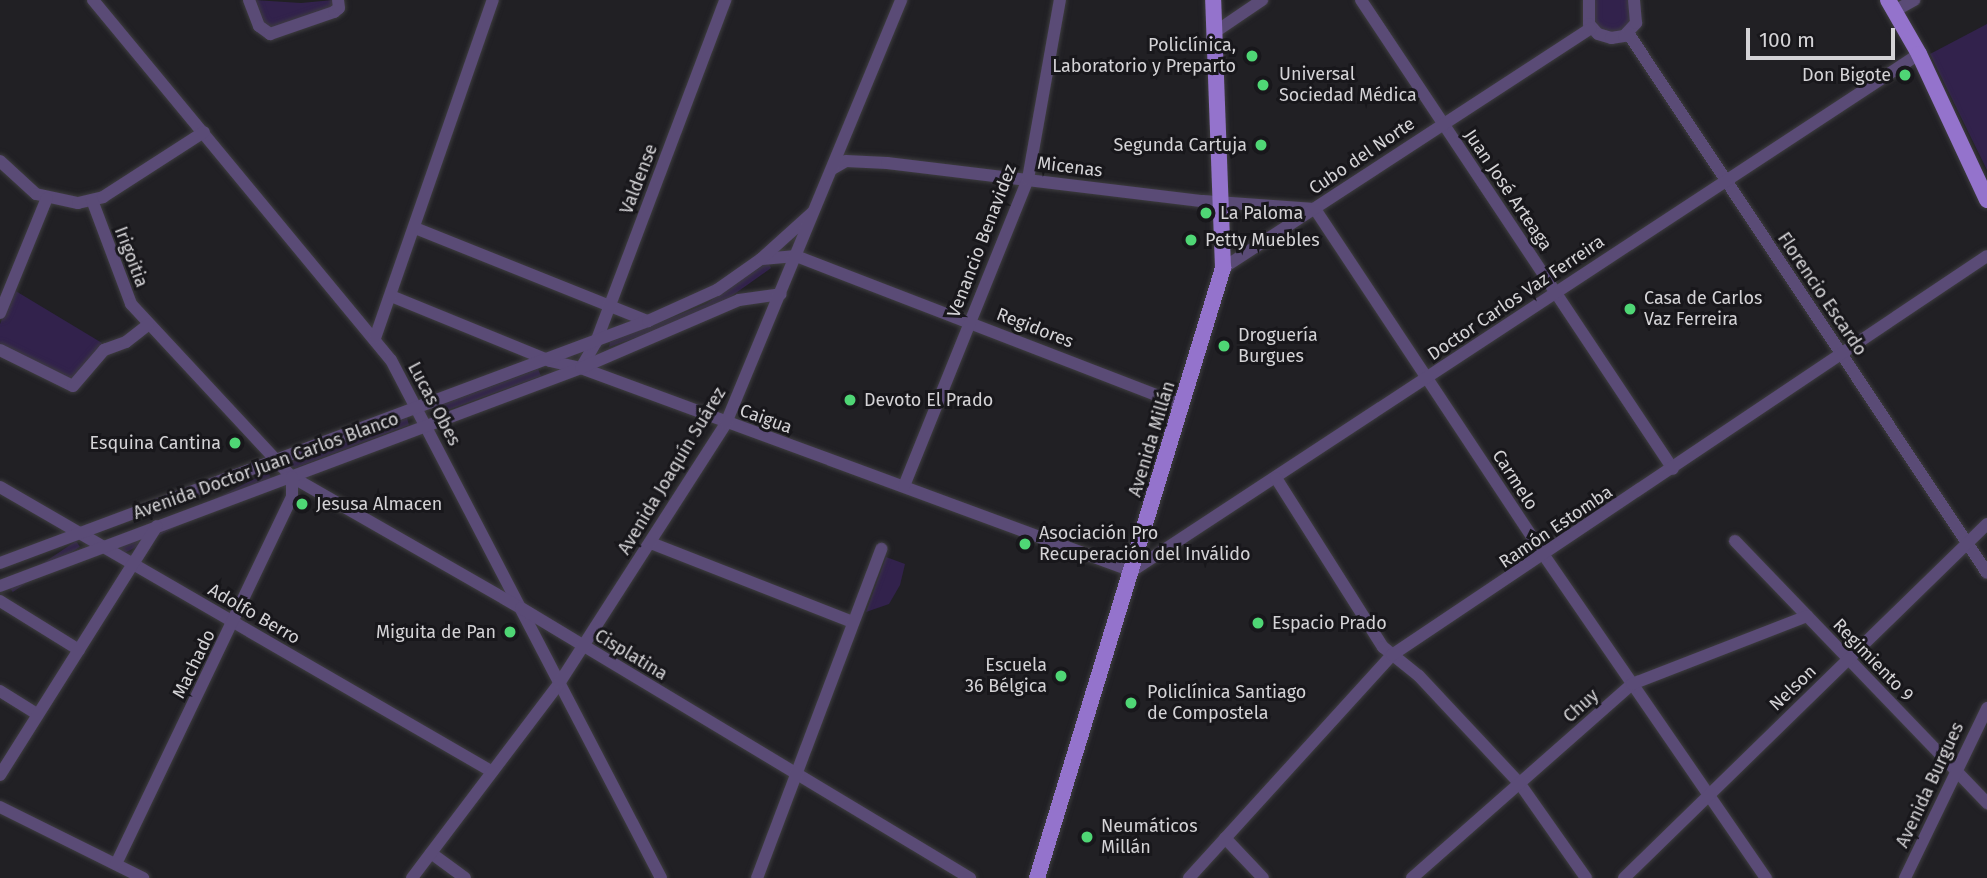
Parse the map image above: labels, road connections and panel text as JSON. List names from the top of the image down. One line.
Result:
{"streets":{"main road":["Avenida Millán"],"street":["Cubo del Norte","Micenas","Valdense","Juan José Arteaga","Venancio Benavidez","Irigoitia","Florencio Escardo","Doctor Carlos Vaz Ferreira","Regidores","Lucas Obes","Caigua","Avenida Doctor Juan Carlos Blanco","Avenida Joaquín Suárez","Carmelo","Ramón Estomba","Adolfo Berro","Cisplatina","Regimiento 9","Machado","Nelson","Chuy","Avenida Burgues"]},"crossings":[["Cubo del Norte","Juan José Arteaga"],["Cubo del Norte","Avenida Millán"],["Cubo del Norte","Carmelo"],["Micenas","Venancio Benavidez"],["Micenas","Avenida Millán"],["Micenas","Avenida Joaquín Suárez"],["Valdense","Caigua"],["Valdense","Avenida Doctor Juan Carlos Blanco"],["Juan José Arteaga","Doctor Carlos Vaz Ferreira"],["Juan José Arteaga","Ramón Estomba"],["Venancio Benavidez","Regidores"],["Venancio Benavidez","Caigua"],["Irigoitia","Avenida Doctor Juan Carlos Blanco"],["Irigoitia","Cisplatina"],["Florencio Escardo","Doctor Carlos Vaz Ferreira"],["Florencio Escardo","Ramón Estomba"],["Florencio Escardo","Nelson"],["Doctor Carlos Vaz Ferreira","Caigua"],["Doctor Carlos Vaz Ferreira","Avenida Millán"],["Doctor Carlos Vaz Ferreira","Carmelo"],["Regidores","Avenida Millán"],["Regidores","Avenida Joaquín Suárez"],["Lucas Obes","Avenida Doctor Juan Carlos Blanco"],["Lucas Obes","Avenida Joaquín Suárez"],["Lucas Obes","Cisplatina"],["Caigua","Avenida Millán"],["Caigua","Avenida Doctor Juan Carlos Blanco"],["Caigua","Avenida Joaquín Suárez"],["Avenida Doctor Juan Carlos Blanco","Avenida Joaquín Suárez"],["Avenida Doctor Juan Carlos Blanco","Adolfo Berro"],["Avenida Doctor Juan Carlos Blanco","Cisplatina"],["Avenida Doctor Juan Carlos Blanco","Machado"],["Avenida Joaquín Suárez","Adolfo Berro"],["Avenida Joaquín Suárez","Cisplatina"],["Carmelo","Ramón Estomba"],["Carmelo","Nelson"],["Carmelo","Chuy"],["Adolfo Berro","Machado"],["Cisplatina","Machado"],["Regimiento 9","Nelson"],["Regimiento 9","Chuy"],["Regimiento 9","Avenida Burgues"]],"places":["Policlínica, Laboratorio y Preparto","Don Bigote","Universal Sociedad Médica","Segunda Cartuja","La Paloma","Petty Muebles","Casa de Carlos Vaz Ferreira","Droguería Burgues","Devoto El Prado","Esquina Cantina","Jesusa Almacen","Asociación Pro Recuperación del Inválido","Espacio Prado","Miguita de Pan","Escuela 36 Bélgica","Policlínica Santiago de Compostela","Neumáticos Millán"],"scale_bar":"100 m"}
